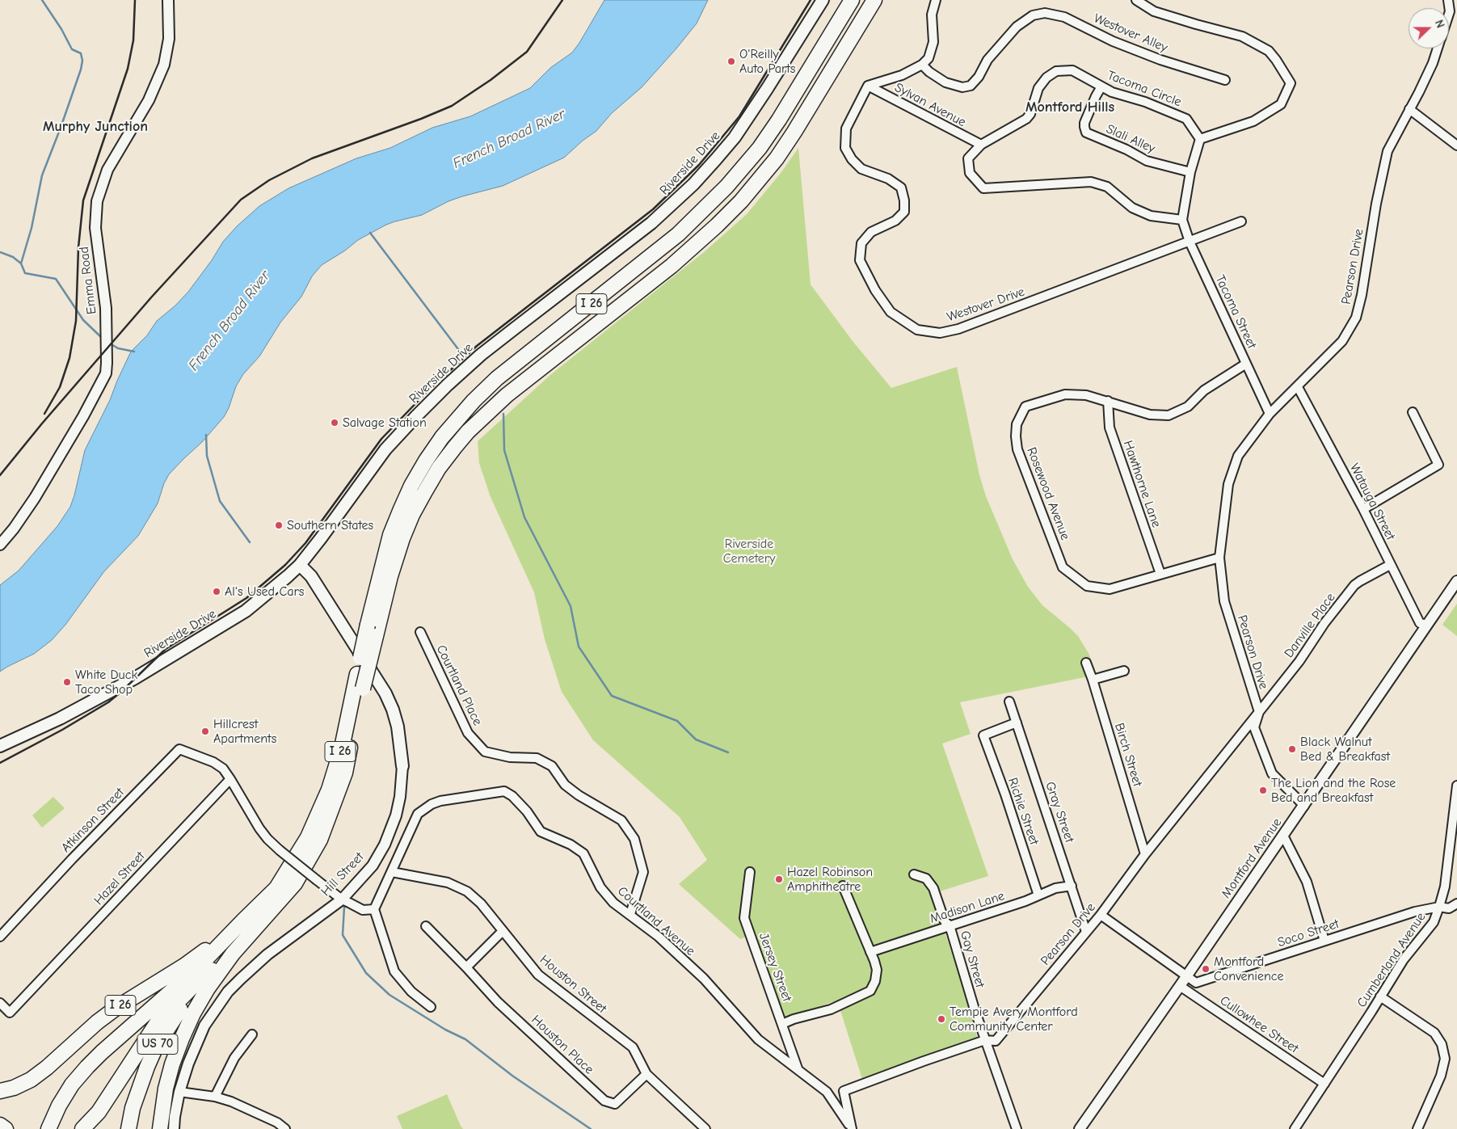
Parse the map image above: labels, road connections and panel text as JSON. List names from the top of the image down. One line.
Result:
{"streets":{"highway":["I 26","US 70"],"main road":["Riverside Drive","Hill Street"],"street":["Westover Alley","Tacoma Circle","Sylvan Avenue","Slali Alley","Pearson Drive","Emma Road","Westover Drive","Tacoma Street","Hawthorne Lane","Rosewood Avenue","Watauga Street","Danville Place","Courtland Place","Birch Street","Richie Street","Gray Street","Atkinson Street","Montford Avenue","Hazel Street","Madison Lane","Courtland Avenue","Soco Street","Gay Street","Cumberland Avenue","Jersey Street","Houston Street","Cullowhee Street","Houston Place"]},"crossings":[["Tacoma Circle","Sylvan Avenue"],["Tacoma Circle","Slali Alley"],["Tacoma Circle","Tacoma Street"],["Sylvan Avenue","Westover Drive"],["Riverside Drive","Hill Street"],["Pearson Drive","Tacoma Street"],["Pearson Drive","Rosewood Avenue"],["Pearson Drive","Watauga Street"],["Pearson Drive","Danville Place"],["Pearson Drive","Birch Street"],["Pearson Drive","Gray Street"],["Pearson Drive","Courtland Avenue"],["Pearson Drive","Gay Street"],["I 26","US 70"],["Westover Drive","Tacoma Street"],["Tacoma Street","Rosewood Avenue"],["Hawthorne Lane","Rosewood Avenue"],["Watauga Street","Danville Place"],["Watauga Street","Montford Avenue"],["Courtland Place","Courtland Avenue"],["Richie Street","Gray Street"],["Richie Street","Madison Lane"],["Gray Street","Madison Lane"],["Atkinson Street","Hazel Street"],["Montford Avenue","Soco Street"],["Montford Avenue","Cullowhee Street"],["Madison Lane","Gay Street"],["Courtland Avenue","Jersey Street"],["Courtland Avenue","Houston Street"],["Soco Street","Cumberland Avenue"],["Cumberland Avenue","Cullowhee Street"],["Houston Street","Houston Place"]],"districts":["Montford Hills","Murphy Junction"],"water":["French Broad River"],"parks":["Riverside Cemetery"],"places":["O'Reilly Auto Parts","Salvage Station","Southern States","Al's Used Cars","White Duck Taco Shop","Hillcrest Apartments","Black Walnut Bed & Breakfast","The Lion and the Rose Bed and Breakfast","Hazel Robinson Amphitheatre","Montford Convenience","Tempie Avery Montford Community Center"],"north":"right"}
